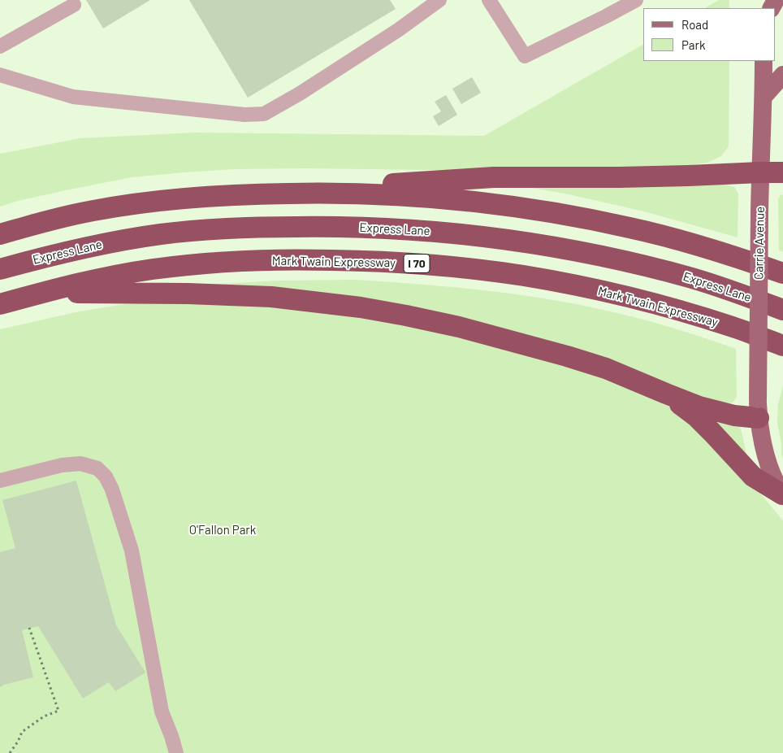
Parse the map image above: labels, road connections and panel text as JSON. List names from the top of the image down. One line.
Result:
{"streets":{"highway":["Express Lane","Mark Twain Expressway","I 70"],"main road":["Carrie Avenue"]},"parks":["O'Fallon Park"],"legend":["Road","Park"]}
